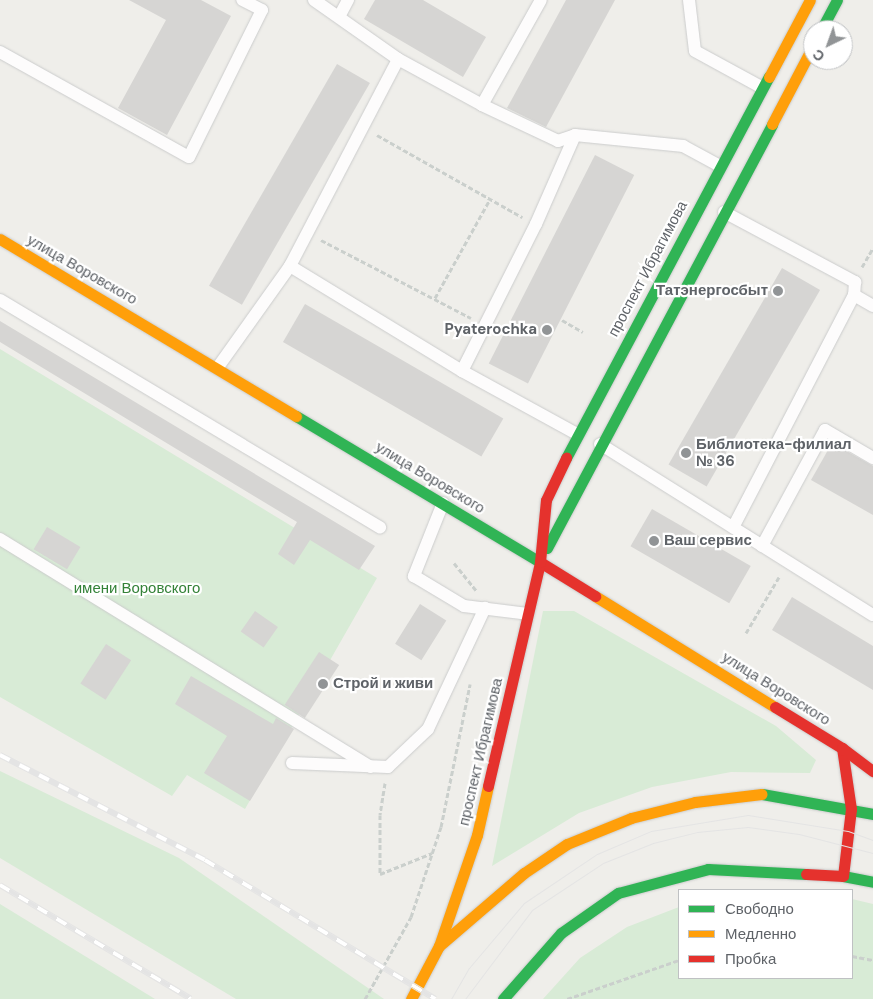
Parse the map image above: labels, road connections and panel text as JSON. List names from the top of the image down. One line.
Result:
{"streets":{"main road":["проспект Ибрагимова","улица Воровского"]},"crossings":[["проспект Ибрагимова","улица Воровского"]],"parks":["имени Воровского"],"places":["Татэнергосбыт","Pyaterochka","Библиотека-филиал № 36","Ваш сервис","Строй и живи"],"legend":["Свободно","Медленно","Пробка"],"north":"bottom left"}
